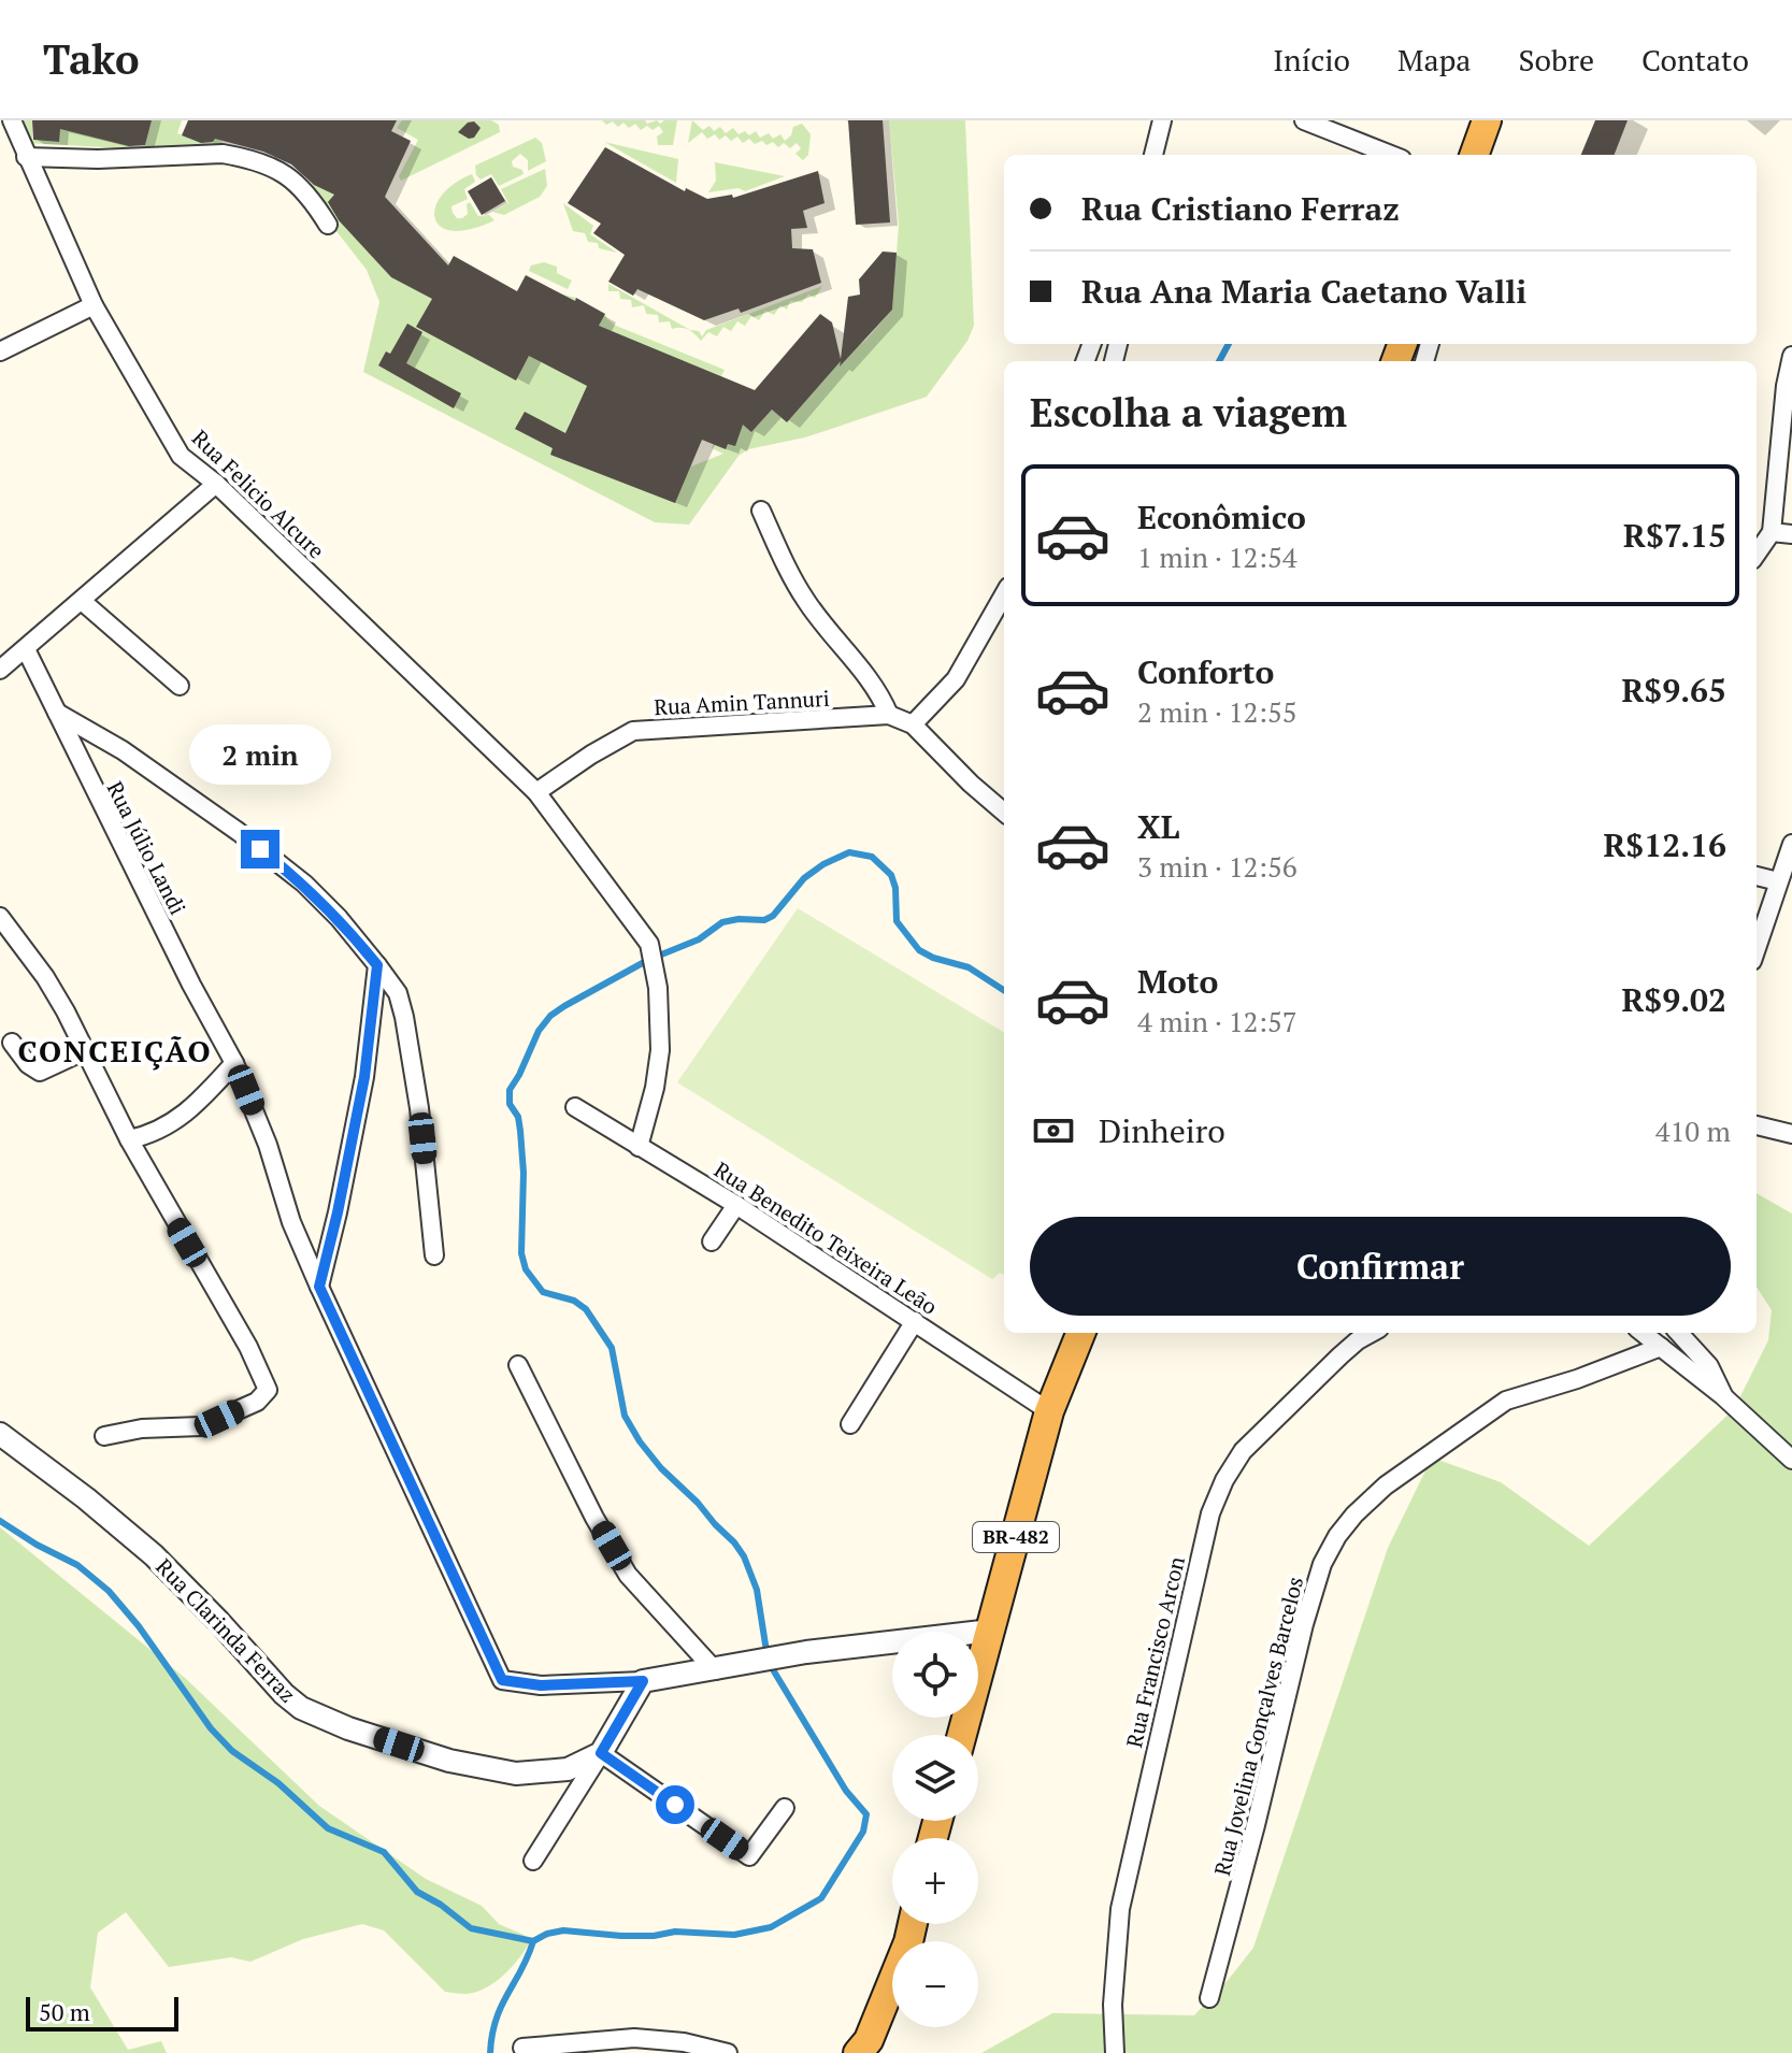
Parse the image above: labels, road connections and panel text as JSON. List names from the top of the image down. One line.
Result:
{"streets":{"highway":["BR-482"],"street":["Rua Felicio Alcure","Rua Amin Tannuri","Rua Júlio Landi","Rua Benedito Teixeira Leão","Rua Clarinda Ferraz","Rua Francisco Arcon","Rua Jovelina Gonçalves Barcelos"]},"crossings":[["Rua Felicio Alcure","Rua Amin Tannuri"],["Rua Felicio Alcure","Rua Benedito Teixeira Leão"],["Rua Benedito Teixeira Leão","BR-482"]],"districts":["CONCEIÇÃO"],"scale_bar":"50 m","page":{"header":"Tako","nav":["Início","Mapa","Sobre","Contato"],"banner":["Rua Cristiano Ferraz","Rua Ana Maria Caetano Valli"],"heading":"Escolha a viagem","list":[{"name":"Econômico","note":"1 min · 12:54","value":"R$7.15"},{"name":"Conforto","note":"2 min · 12:55","value":"R$9.65"},{"name":"XL","note":"3 min · 12:56","value":"R$12.16"},{"name":"Moto","note":"4 min · 12:57","value":"R$9.02"}],"bubble":"2 min","pay":["Dinheiro","410 m"],"buttons":"Confirmar","map_buttons":["+","−"],"scale":"50 m"}}
